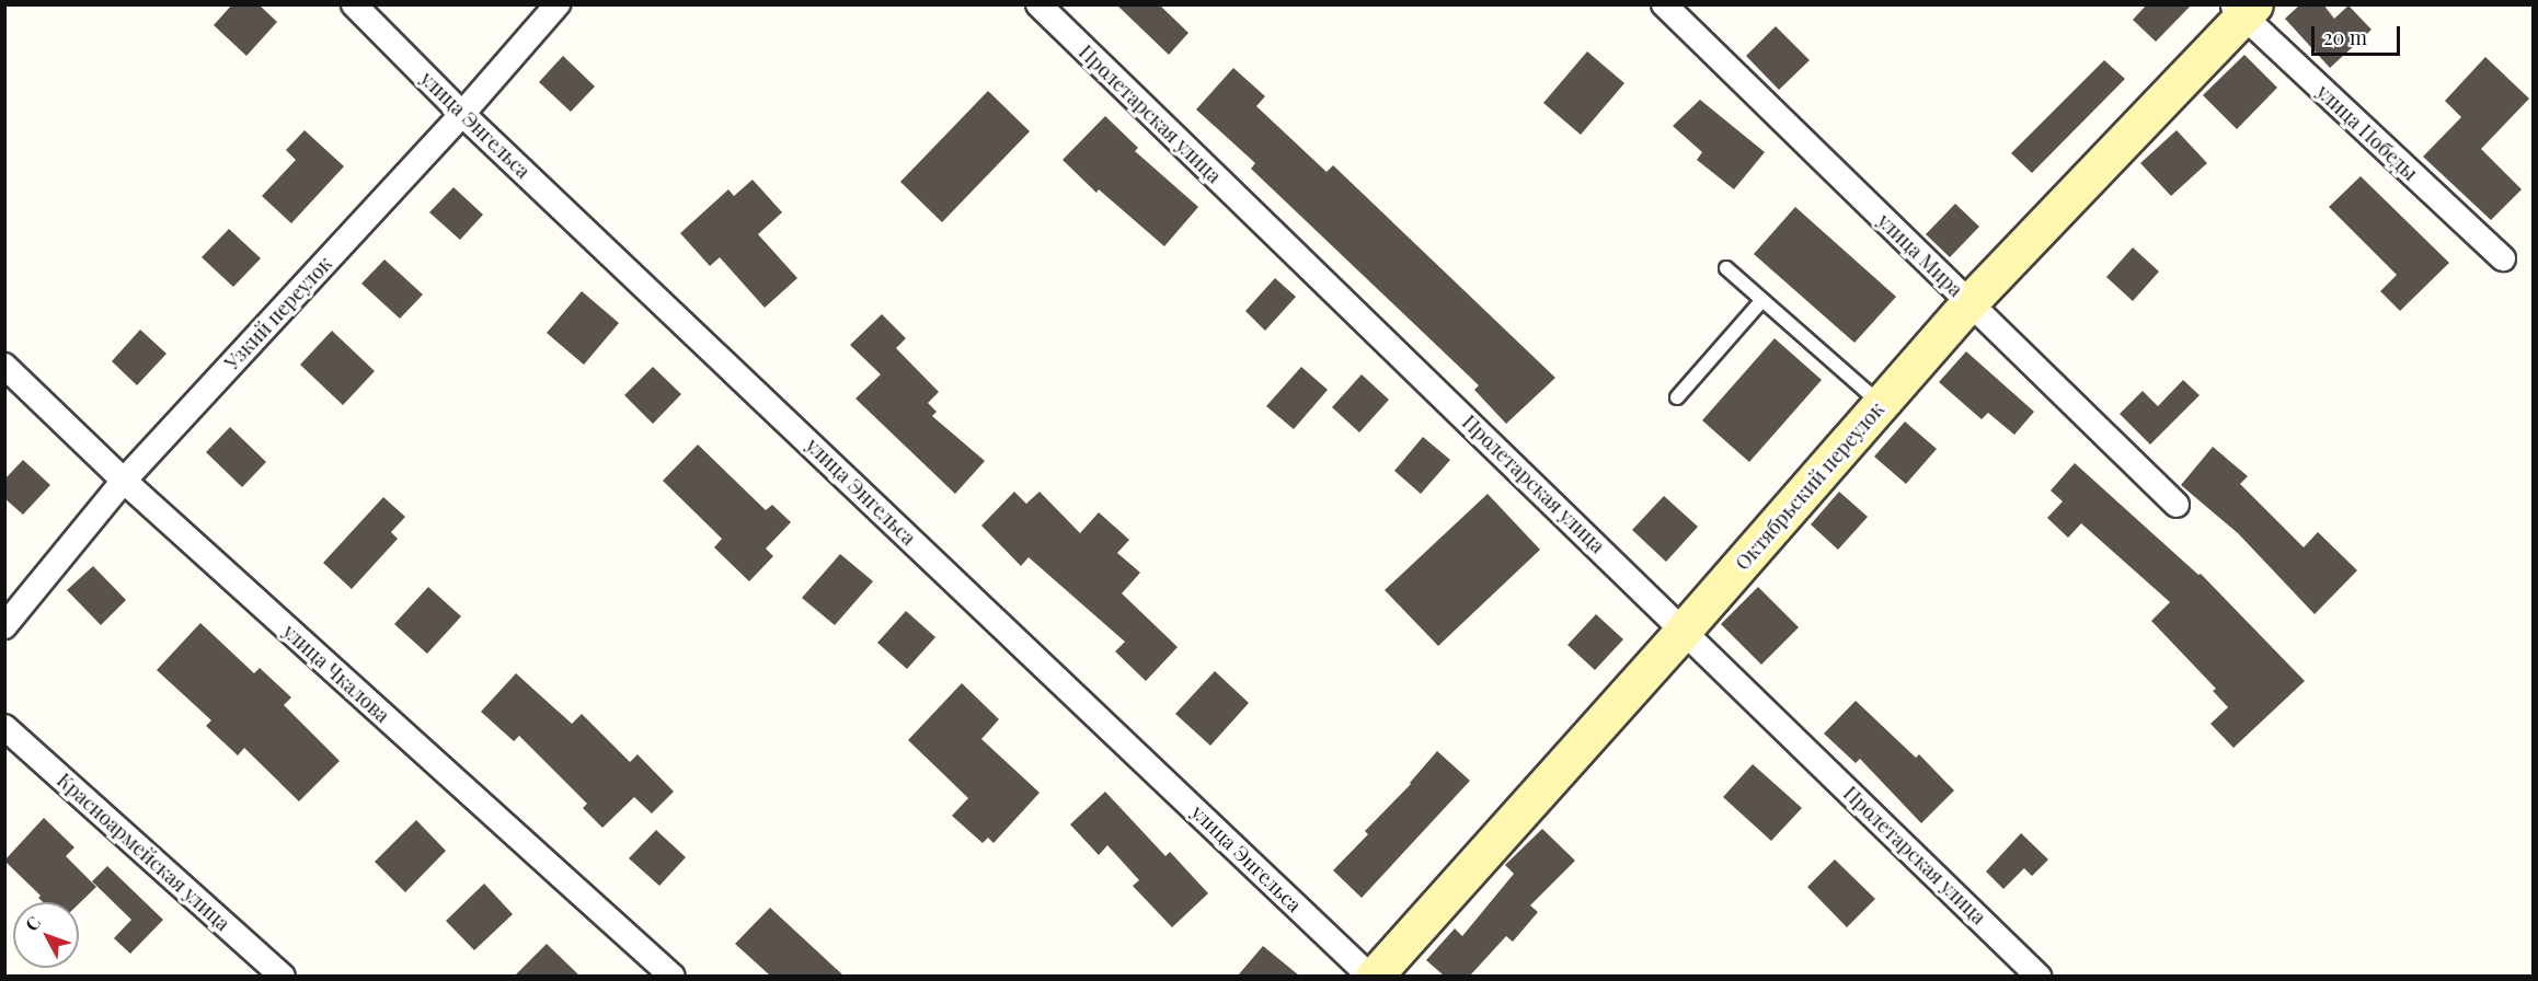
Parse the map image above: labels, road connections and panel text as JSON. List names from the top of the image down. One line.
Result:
{"streets":{"street":["Пролетарская улица","улица Энгельса","улица Победы","улица Мира","Узкий переулок","Октябрьский переулок","улица Чкалова","Красноармейская улица"]},"crossings":[["Пролетарская улица","Октябрьский переулок"],["улица Энгельса","Узкий переулок"],["улица Энгельса","Октябрьский переулок"],["улица Победы","Октябрьский переулок"],["улица Мира","Октябрьский переулок"],["Узкий переулок","улица Чкалова"]],"scale_bar":"20 m","north":"top left"}
